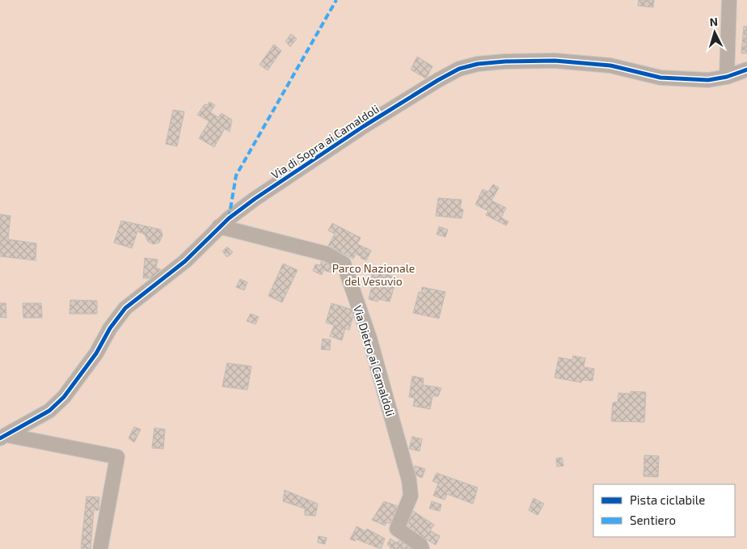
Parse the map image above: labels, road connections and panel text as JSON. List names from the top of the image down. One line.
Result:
{"streets":{"street":["Via di Sopra ai Camaldoli","Via Dietro ai Camaldoli"]},"crossings":[["Via di Sopra ai Camaldoli","Via Dietro ai Camaldoli"]],"parks":["Parco Nazionale del Vesuvio"],"legend":["Pista ciclabile","Sentiero"],"north":"top"}
